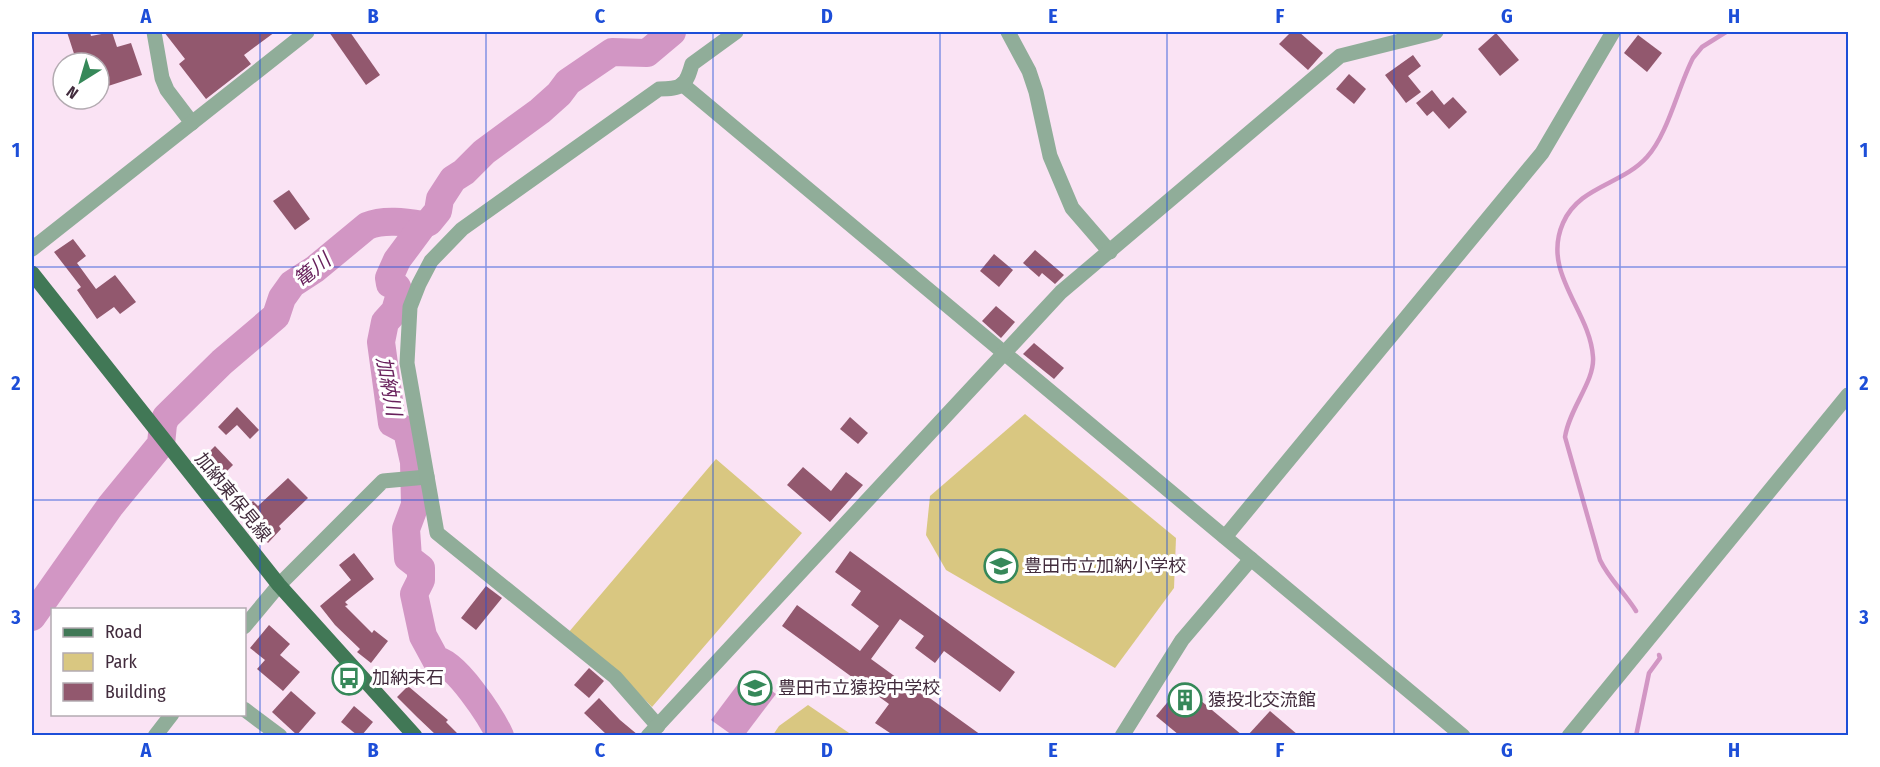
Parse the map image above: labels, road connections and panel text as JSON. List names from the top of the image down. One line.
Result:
{"streets":{"main road":["加納東保見線"]},"water":["篭川","加納川"],"places":{"school or university":["豊田市立加納小学校","豊田市立猿投中学校"],"bus stop":["加納末石"],"building":["猿投北交流館"]},"legend":["Road","Park","Building"],"north":"bottom left","grid":{"columns":["A","B","C","D","E","F","G","H"],"rows":["1","2","3"]}}
